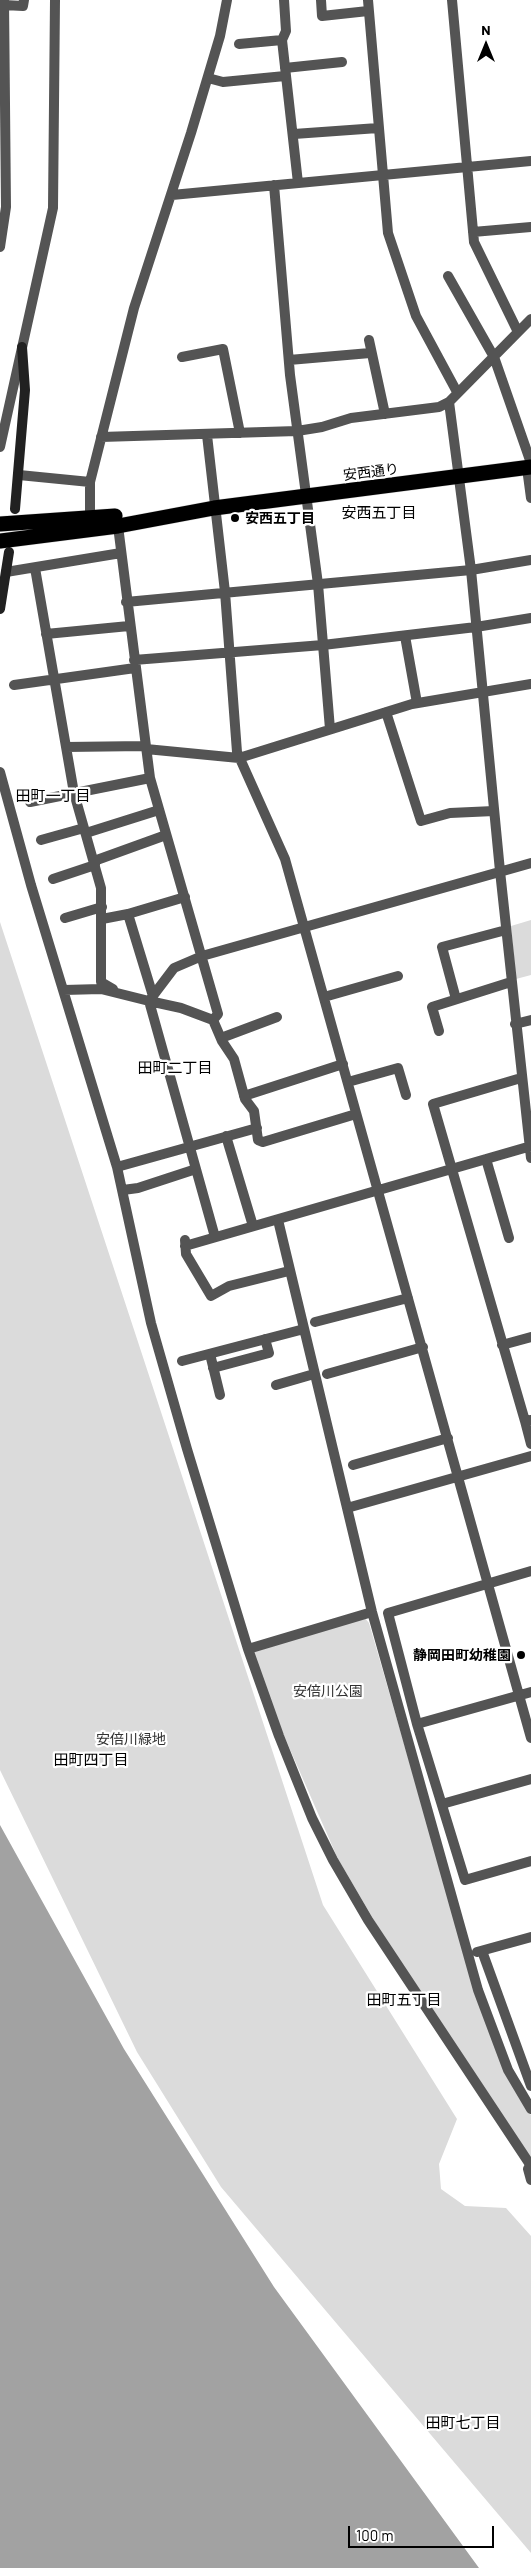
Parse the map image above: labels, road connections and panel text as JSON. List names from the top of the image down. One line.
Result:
{"streets":{"highway":["安西通り"]},"districts":["安西五丁目","田町一丁目","田町二丁目","田町四丁目","田町五丁目","田町七丁目"],"parks":["安倍川公園","安倍川緑地"],"places":["安西五丁目","静岡田町幼稚園"],"scale_bar":"100 m","north":"top"}
